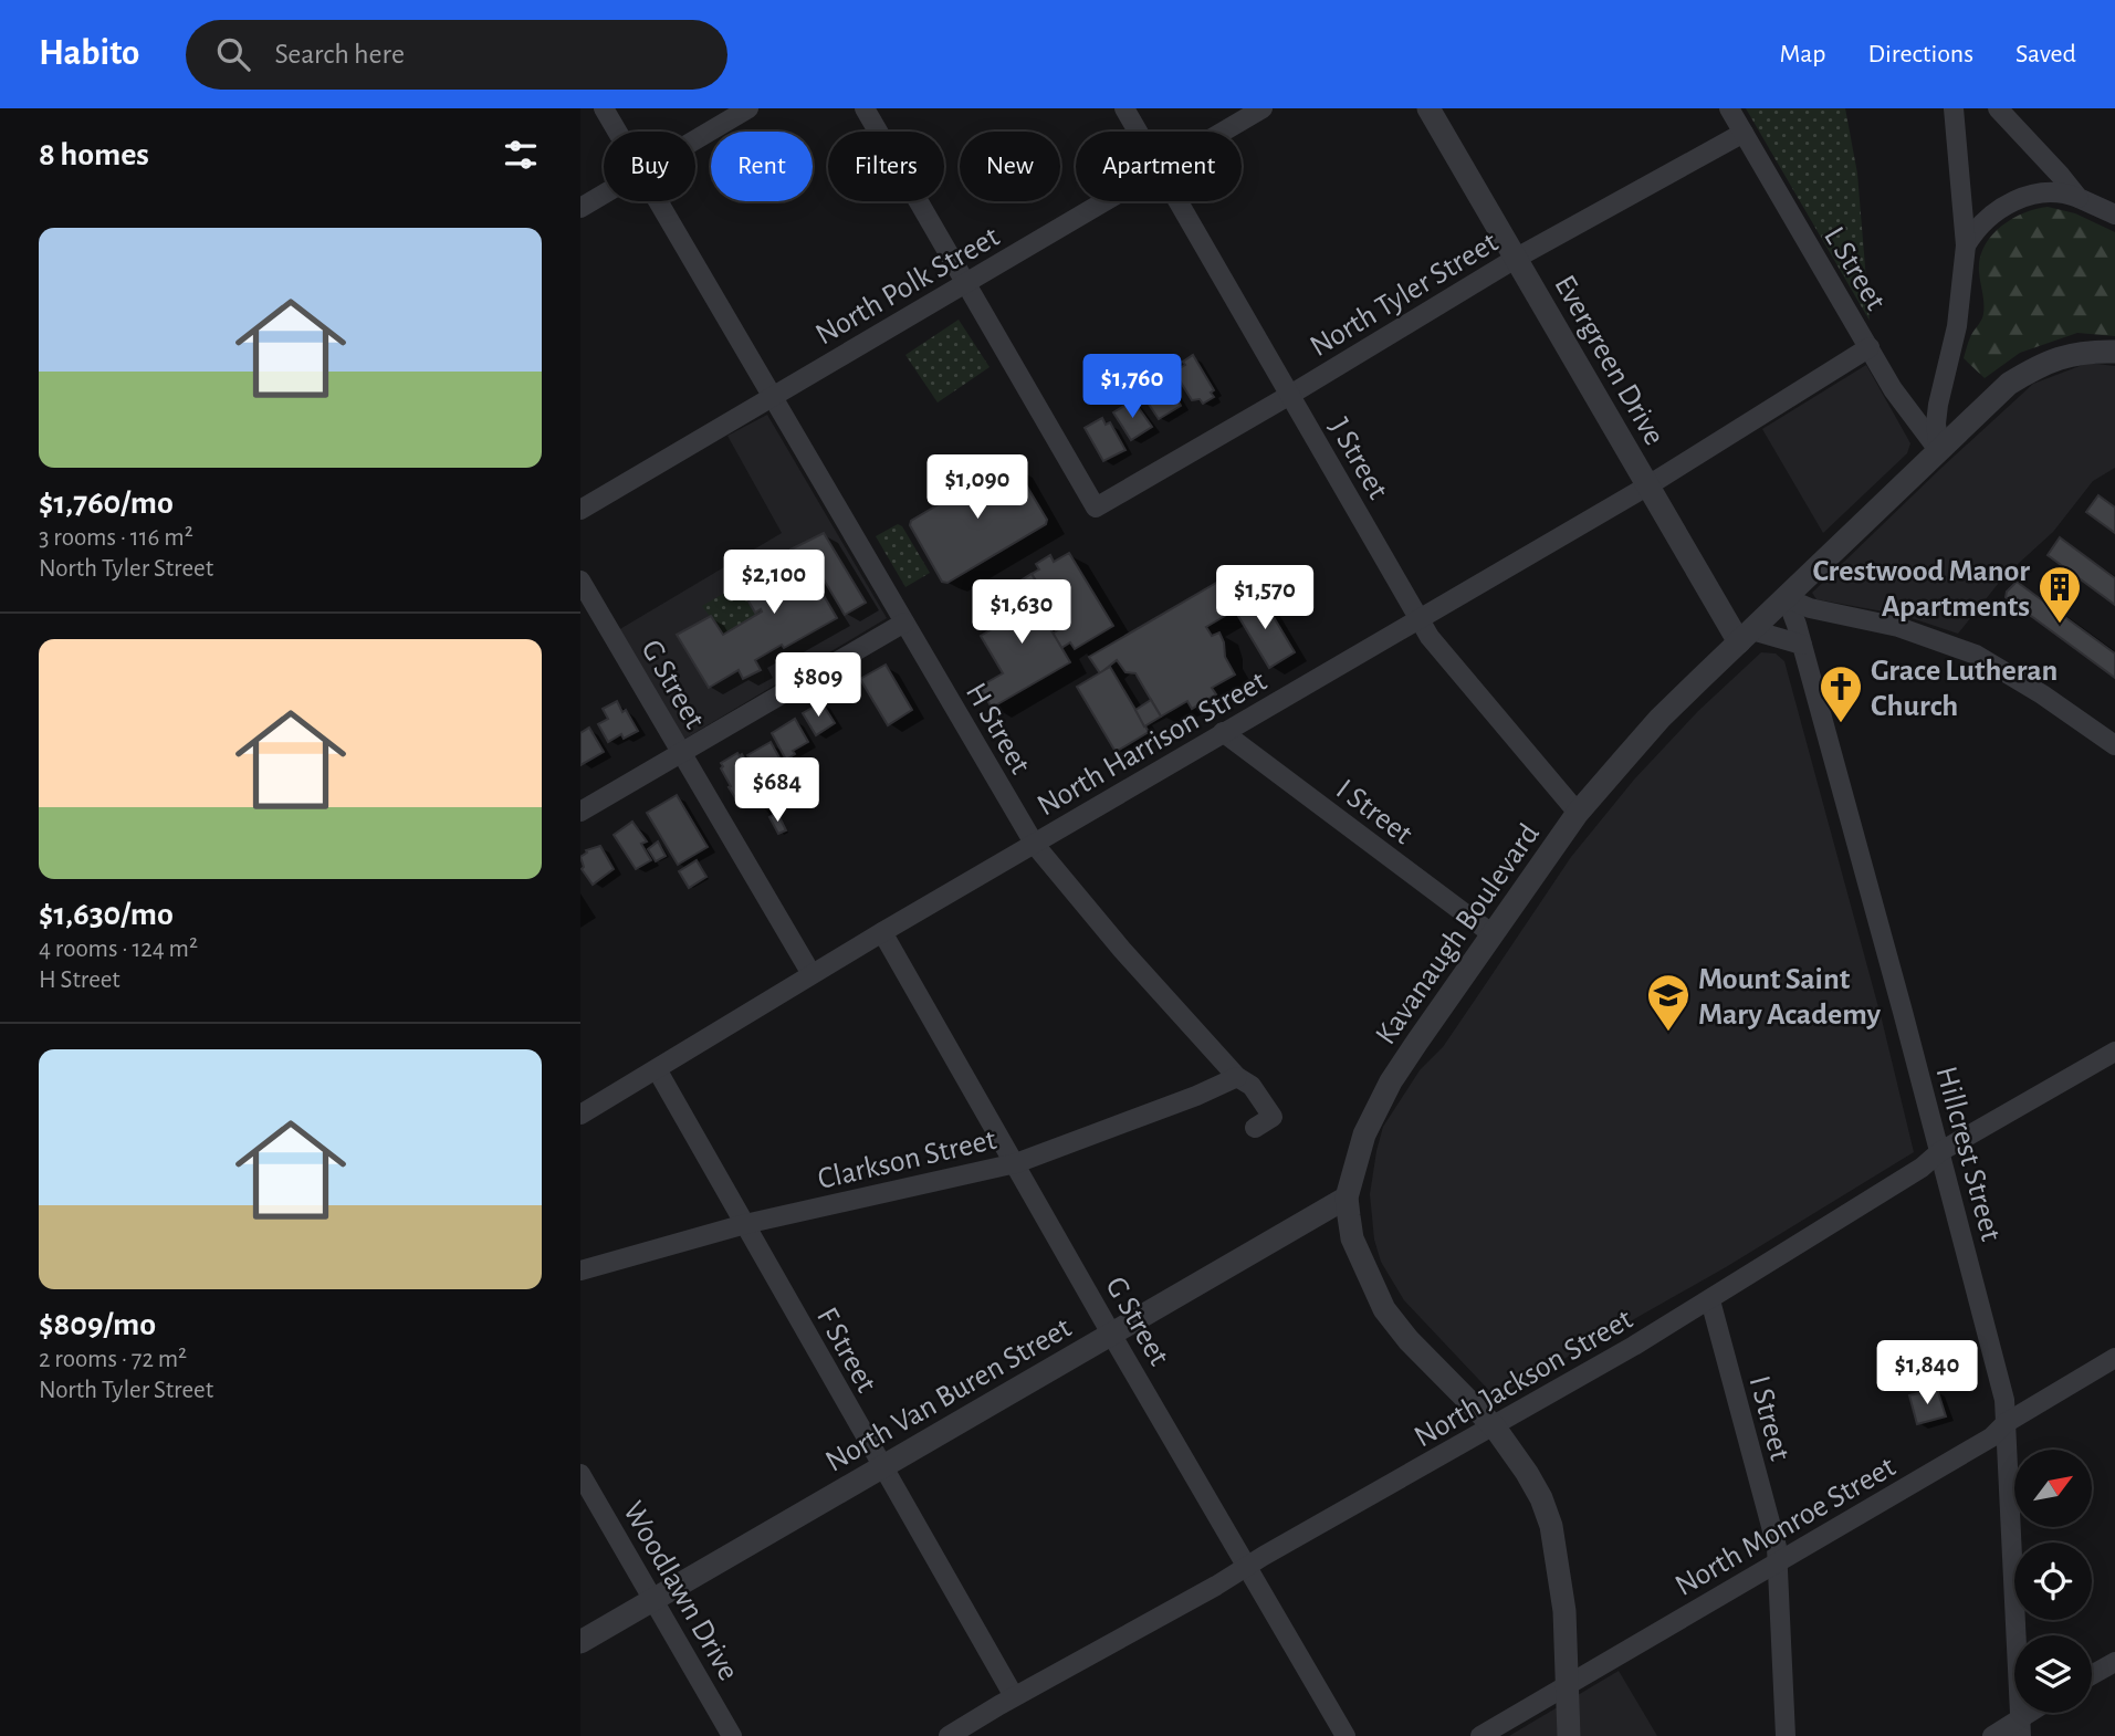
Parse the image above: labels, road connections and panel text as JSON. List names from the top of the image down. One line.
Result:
{"streets":{"street":["L Street","North Polk Street","North Tyler Street","Evergreen Drive","J Street","G Street","H Street","North Harrison Street","I Street","Kavanaugh Boulevard","Hillcrest Street","Clarkson Street","F Street","North Jackson Street","North Van Buren Street","North Monroe Street","Woodlawn Drive"]},"crossings":[["L Street","North Tyler Street"],["L Street","North Harrison Street"],["L Street","Kavanaugh Boulevard"],["North Polk Street","North Tyler Street"],["North Polk Street","H Street"],["North Tyler Street","Evergreen Drive"],["North Tyler Street","J Street"],["Evergreen Drive","North Harrison Street"],["Evergreen Drive","Kavanaugh Boulevard"],["J Street","North Harrison Street"],["J Street","Kavanaugh Boulevard"],["G Street","North Harrison Street"],["G Street","Clarkson Street"],["G Street","North Jackson Street"],["G Street","North Van Buren Street"],["H Street","North Harrison Street"],["H Street","Clarkson Street"],["North Harrison Street","I Street"],["North Harrison Street","F Street"],["I Street","Kavanaugh Boulevard"],["I Street","North Jackson Street"],["I Street","North Monroe Street"],["Kavanaugh Boulevard","Hillcrest Street"],["Kavanaugh Boulevard","North Jackson Street"],["Kavanaugh Boulevard","North Van Buren Street"],["Kavanaugh Boulevard","North Monroe Street"],["Hillcrest Street","North Jackson Street"],["Hillcrest Street","North Monroe Street"],["Clarkson Street","F Street"],["F Street","North Jackson Street"],["F Street","North Van Buren Street"],["North Van Buren Street","Woodlawn Drive"]],"places":{"building":["Crestwood Manor Apartments"],"church":["Grace Lutheran Church"],"school or university":["Mount Saint Mary Academy"]},"north":"top right","page":{"header":"Habito","search":"Search here","nav":["Map","Directions","Saved"],"heading":"8 homes","chip":["Buy","Rent","Filters","New","Apartment"],"list":[{"name":"$1,760/mo","note":"3 rooms · 116 m² · North Tyler Street"},{"name":"$1,630/mo","note":"4 rooms · 124 m² · H Street"},{"name":"$809/mo","note":"2 rooms · 72 m² · North Tyler Street"}],"price":["$1,760","$1,090","$2,100","$1,570","$1,630","$809","$684","$1,840"]}}
